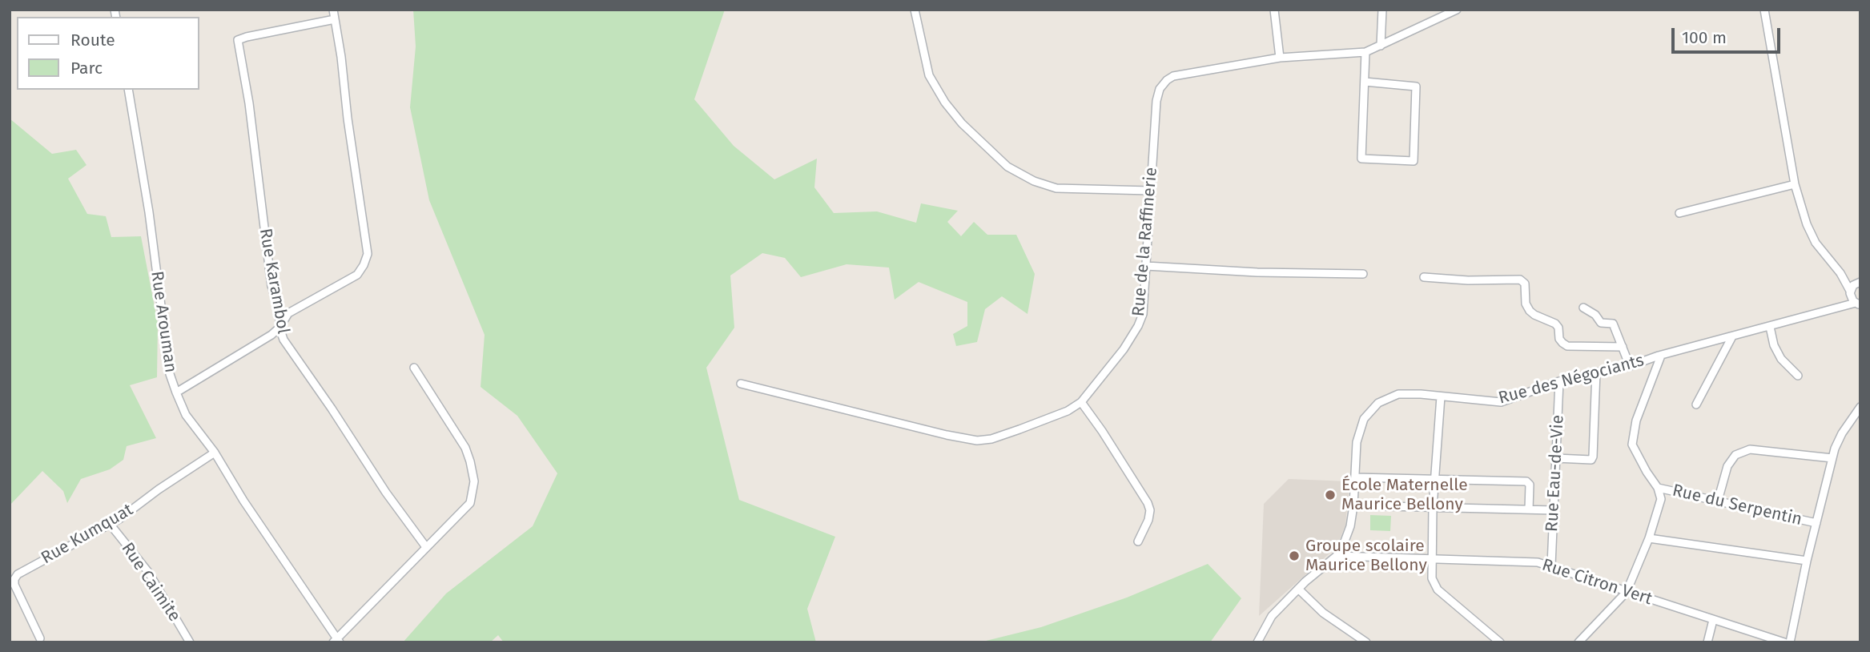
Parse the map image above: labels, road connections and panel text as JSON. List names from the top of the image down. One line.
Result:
{"streets":{"street":["Rue de la Raffinerie","Rue Karambol","Rue Arouman","Rue des Négociants","Rue Eau-de-Vie","Rue du Serpentin","Rue Kumquat","Rue Caimite","Rue Citron Vert"]},"crossings":[["Rue Arouman","Rue Kumquat"],["Rue des Négociants","Rue Eau-de-Vie"],["Rue des Négociants","Rue Citron Vert"],["Rue Eau-de-Vie","Rue Citron Vert"],["Rue Kumquat","Rue Caimite"]],"places":["École Maternelle Maurice Bellony","Groupe scolaire Maurice Bellony"],"legend":["Route","Parc"],"scale_bar":"100 m"}
